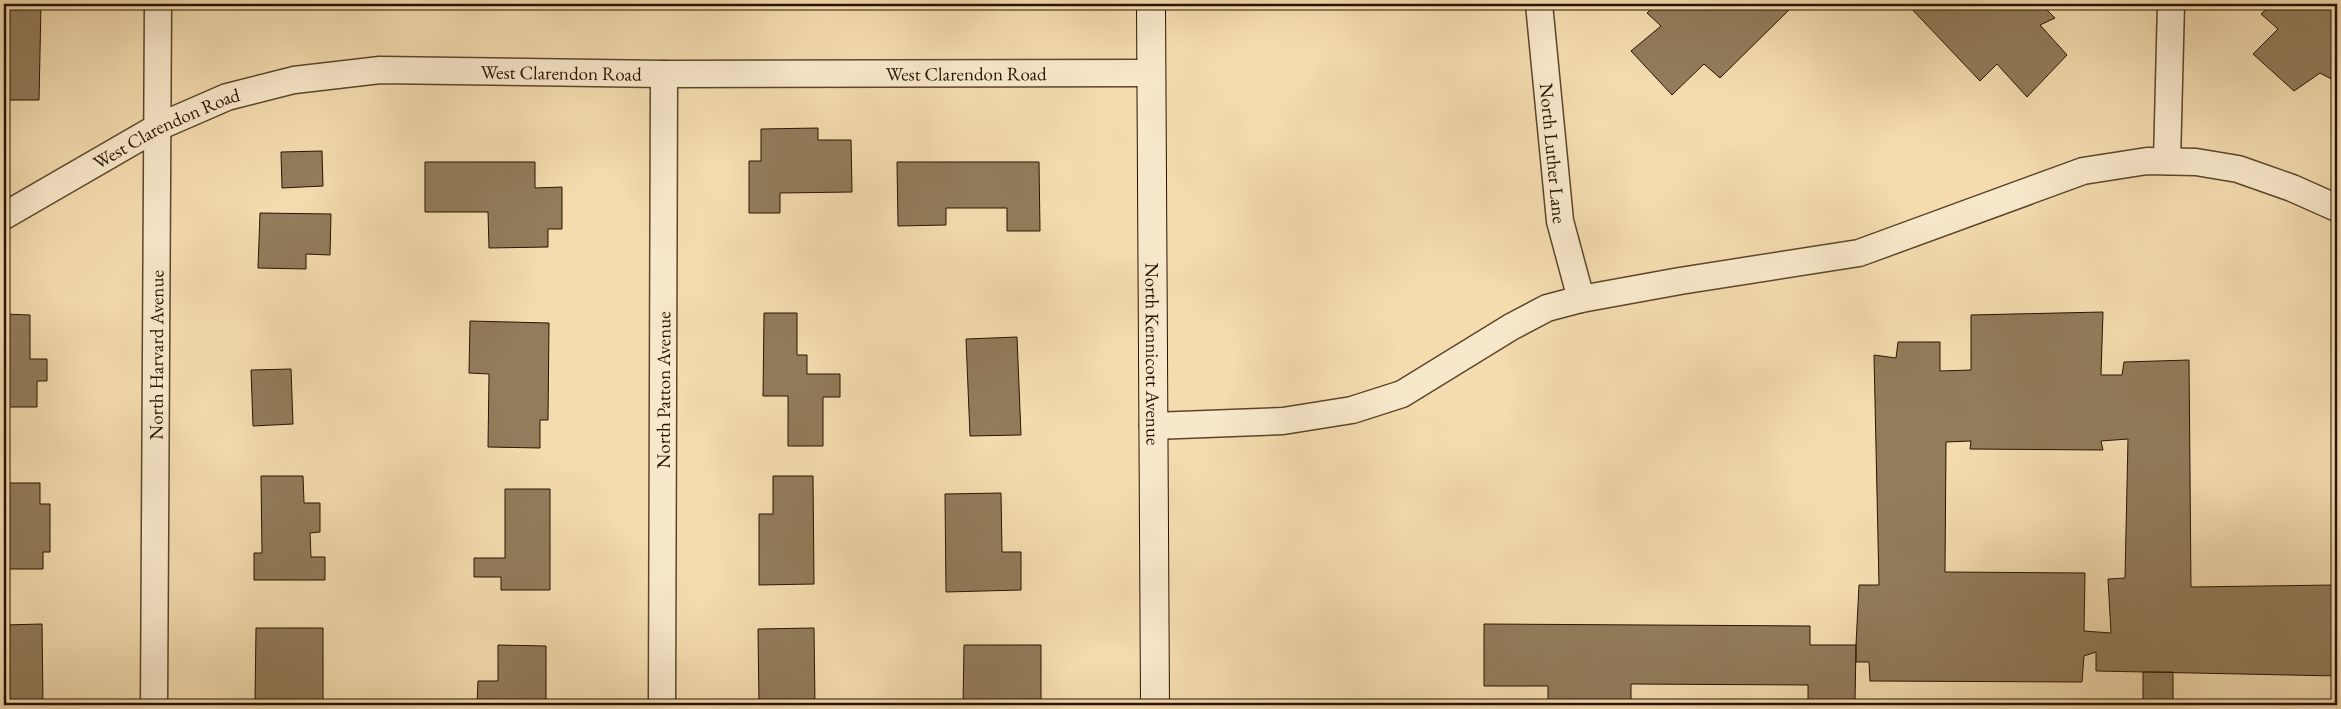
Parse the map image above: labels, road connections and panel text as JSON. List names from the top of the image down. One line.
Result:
{"streets":{"street":["West Clarendon Road","North Luther Lane","North Harvard Avenue","North Kennicott Avenue","North Patton Avenue"]},"crossings":[["West Clarendon Road","North Harvard Avenue"],["West Clarendon Road","North Kennicott Avenue"],["West Clarendon Road","North Patton Avenue"]]}
